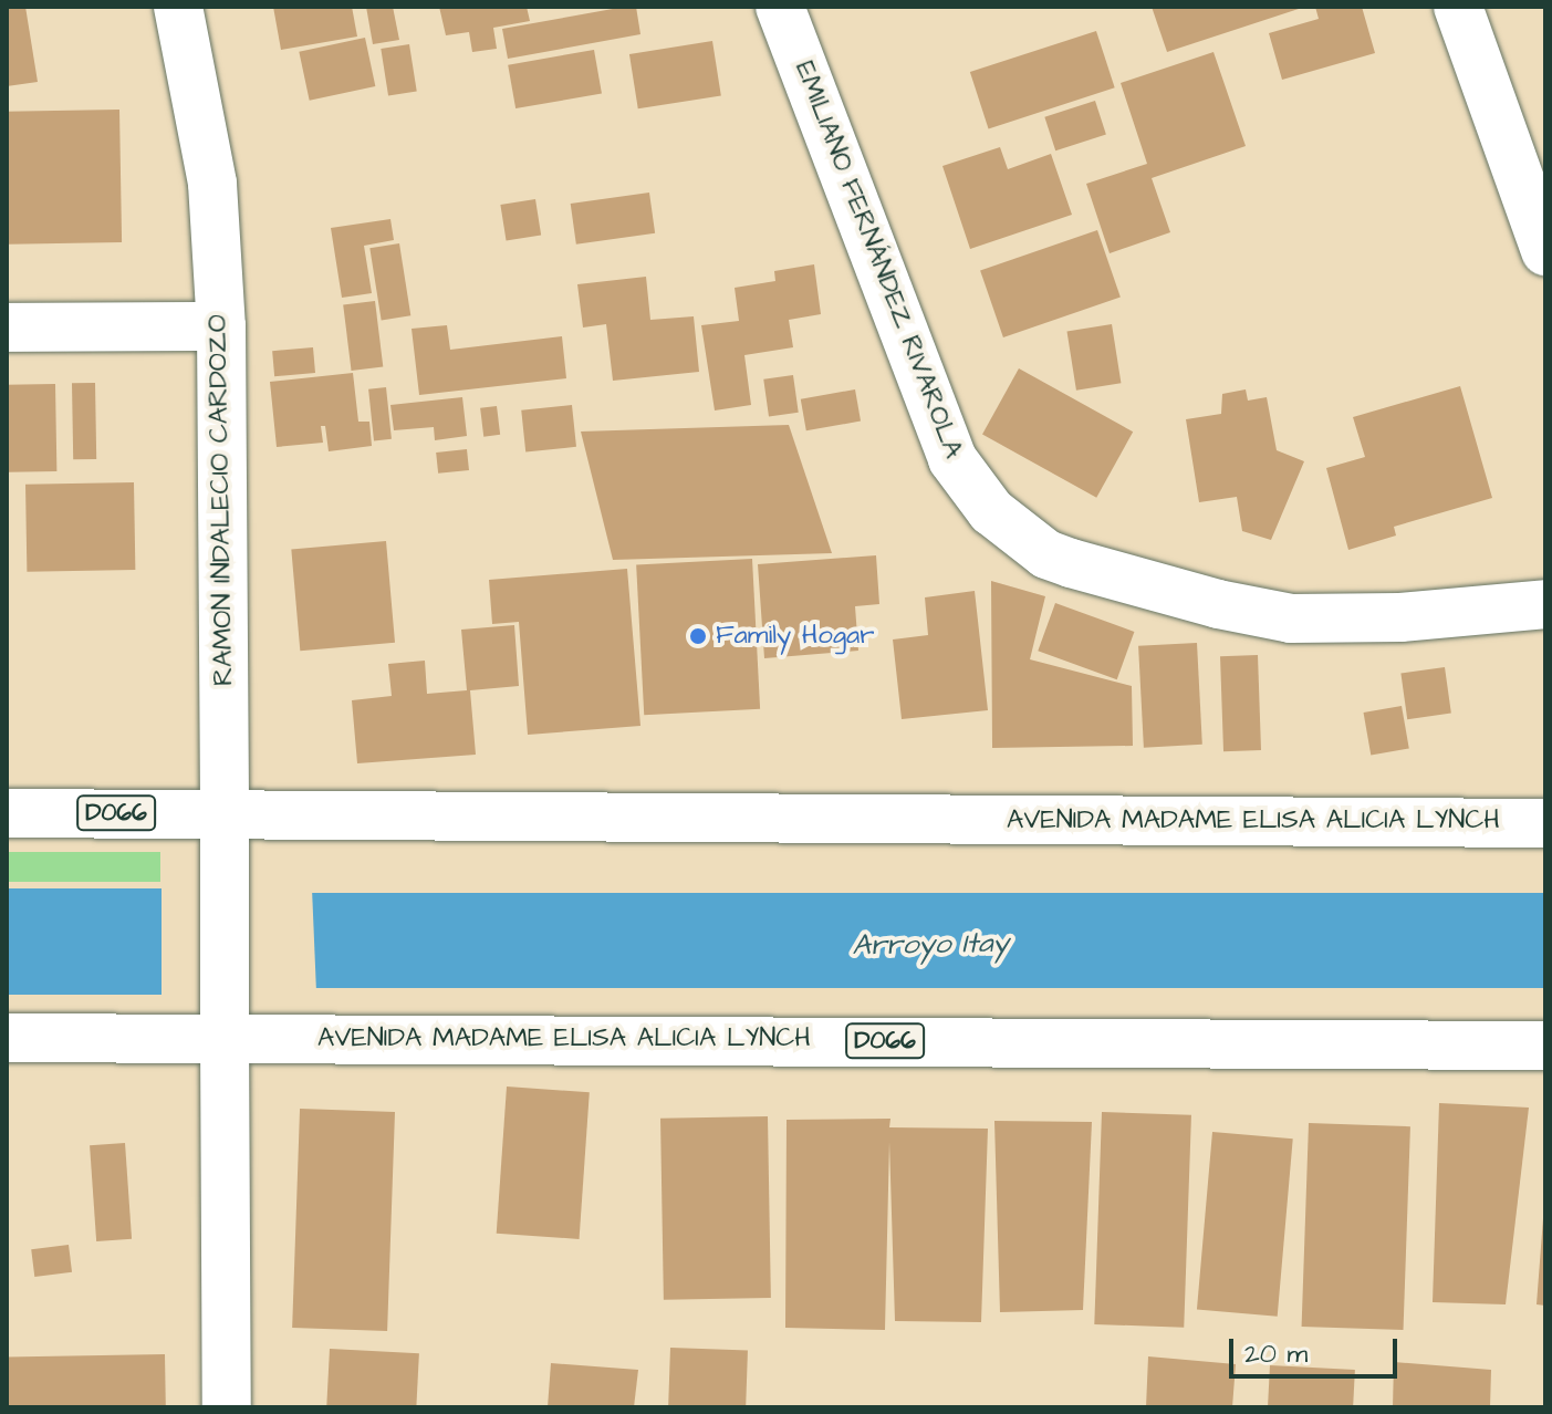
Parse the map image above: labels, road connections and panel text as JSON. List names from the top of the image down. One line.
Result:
{"streets":{"main road":["EMILIANO FERNÁNDEZ RIVAROLA","RAMON INDALECIO CARDOZO","D066","AVENIDA MADAME ELISA ALICIA LYNCH"]},"crossings":[["RAMON INDALECIO CARDOZO","AVENIDA MADAME ELISA ALICIA LYNCH"]],"water":["Arroyo Itay"],"places":["Family Hogar"],"scale_bar":"20 m"}
